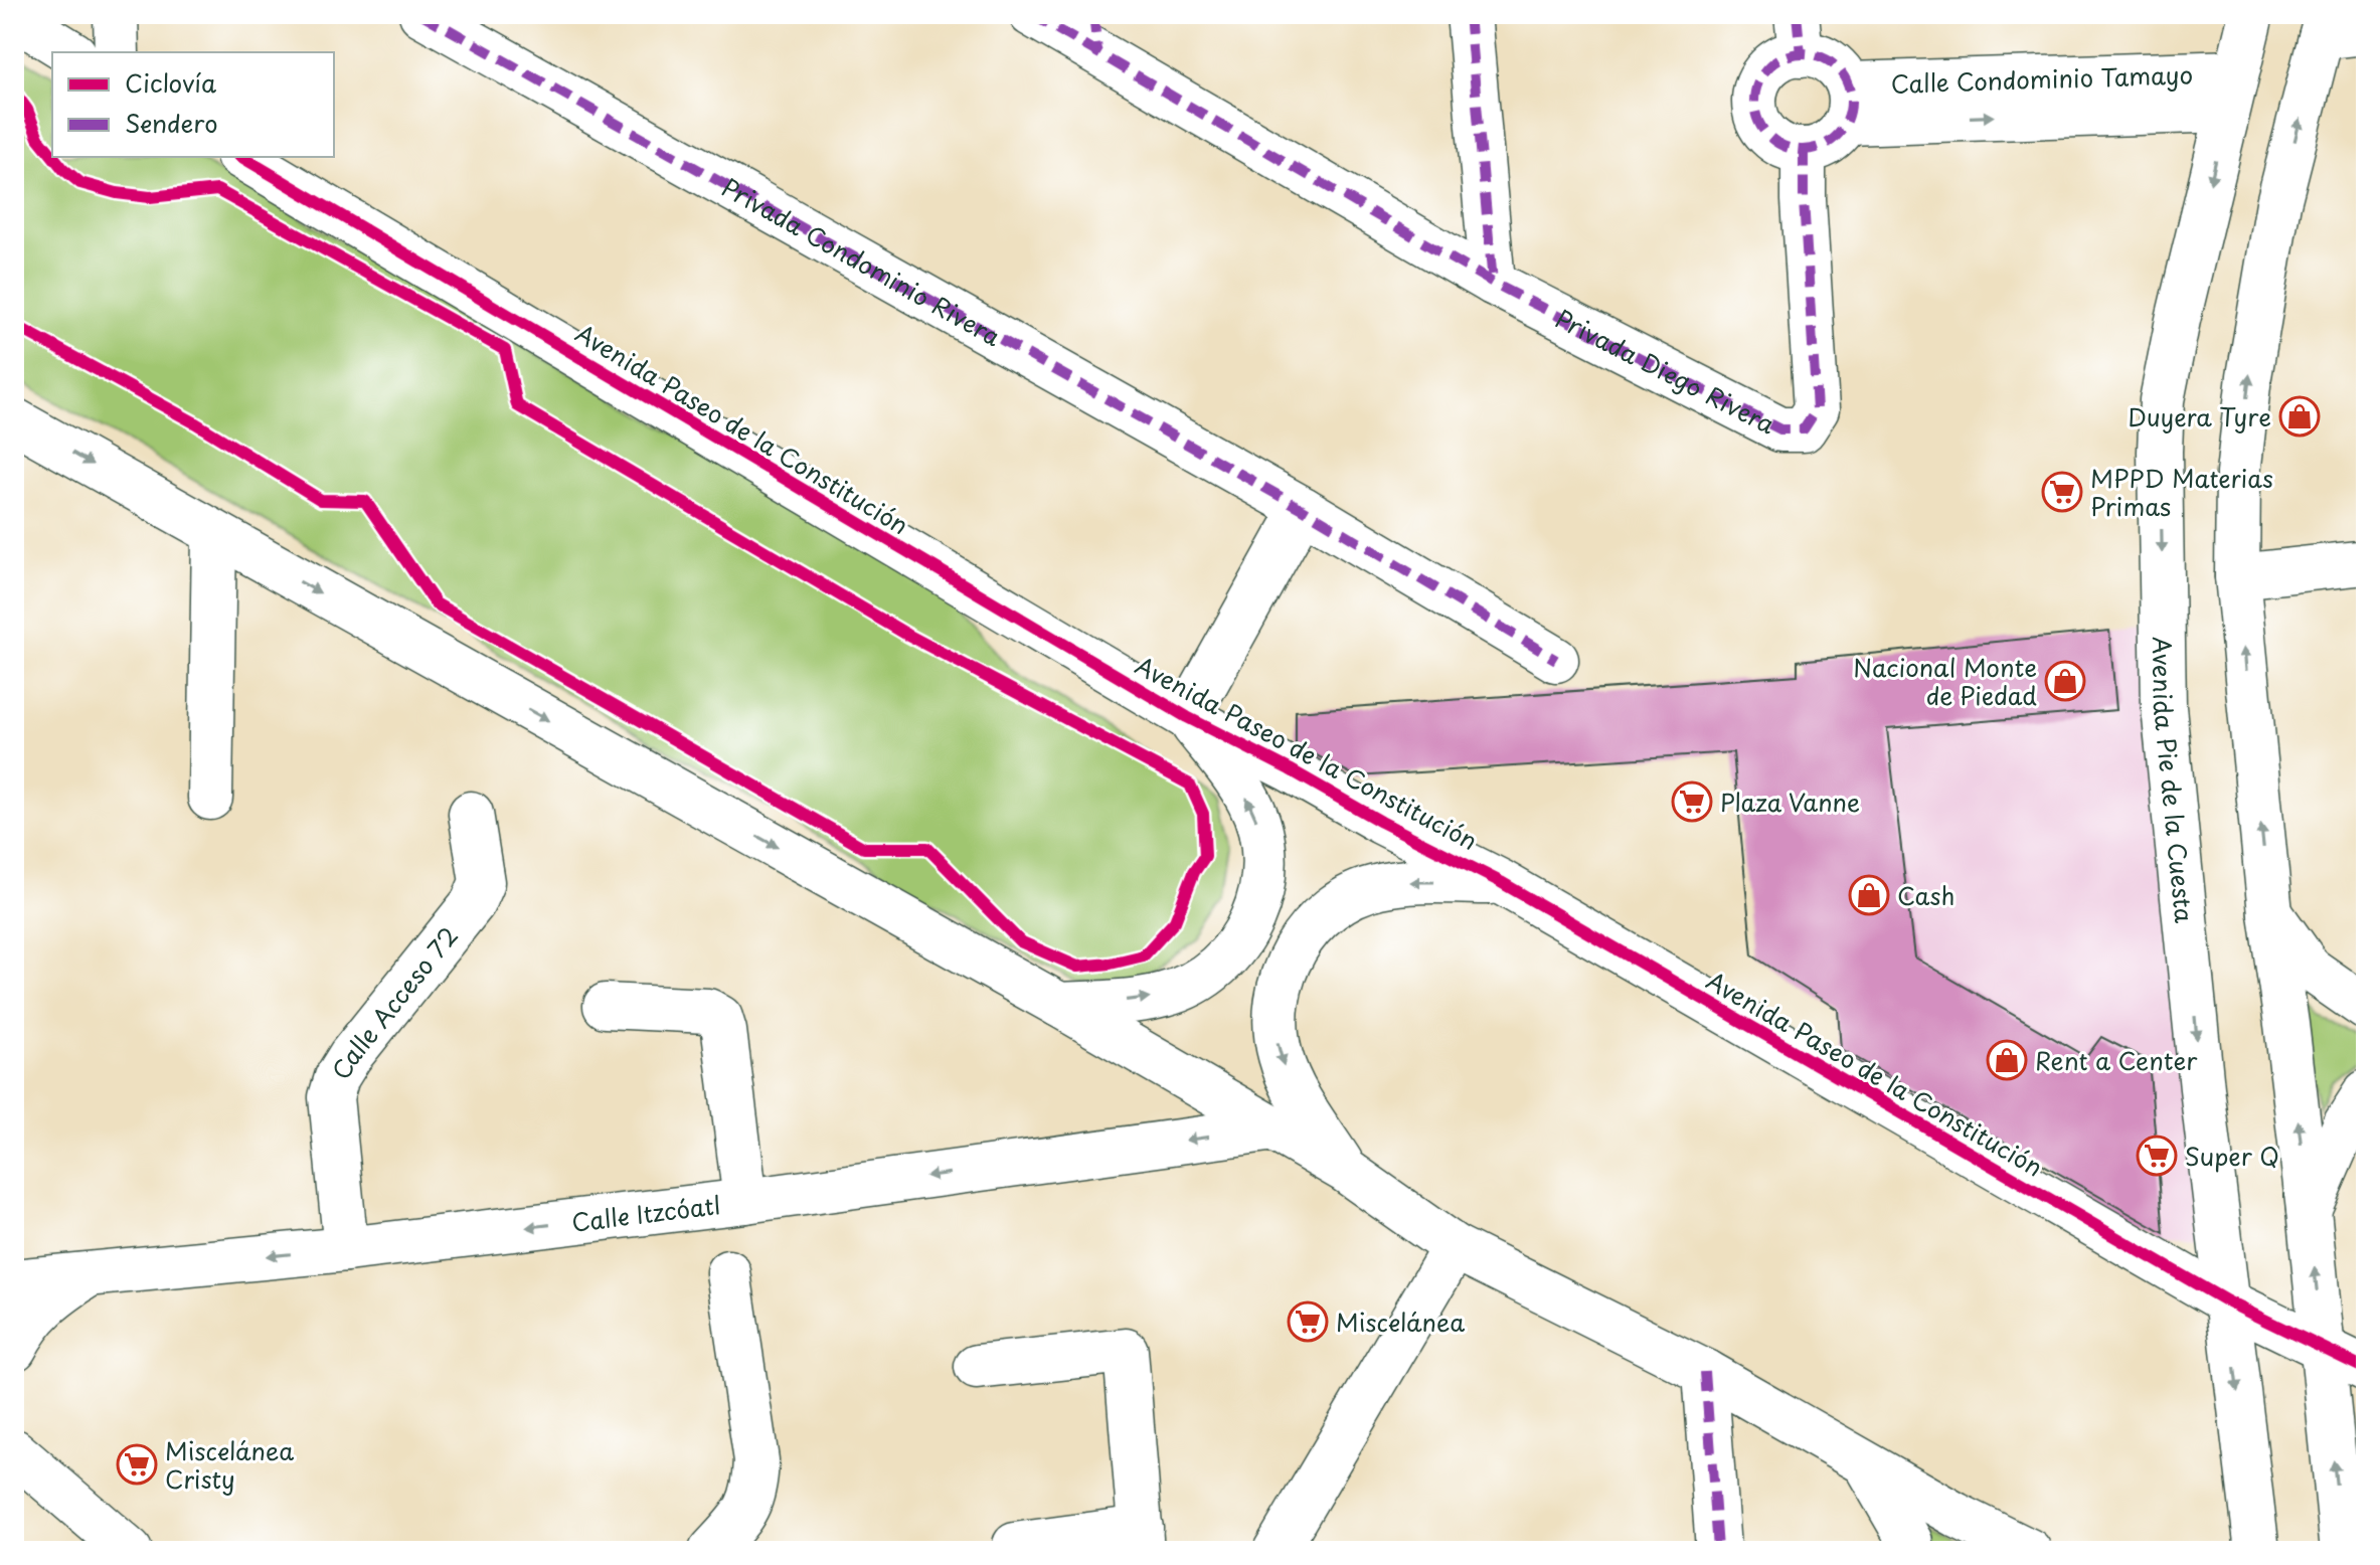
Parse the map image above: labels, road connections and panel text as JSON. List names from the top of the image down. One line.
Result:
{"streets":{"street":["Calle Condominio Tamayo","Privada Condominio Rivera","Privada Diego Rivera","Avenida Paseo de la Constitución","Avenida Pie de la Cuesta","Calle Acceso 72","Calle Itzcóatl"]},"crossings":[["Calle Condominio Tamayo","Privada Diego Rivera"],["Calle Condominio Tamayo","Avenida Pie de la Cuesta"],["Avenida Paseo de la Constitución","Avenida Pie de la Cuesta"],["Calle Acceso 72","Calle Itzcóatl"]],"one_way":["Calle Itzcóatl"],"places":{"shop":["Duyera Tyre","Nacional Monte de Piedad","Cash","Rent a Center"],"supermarket":["MPPD Materias Primas","Plaza Vanne","Super Q","Miscelánea","Miscelánea Cristy"]},"legend":["Ciclovía","Sendero"]}
